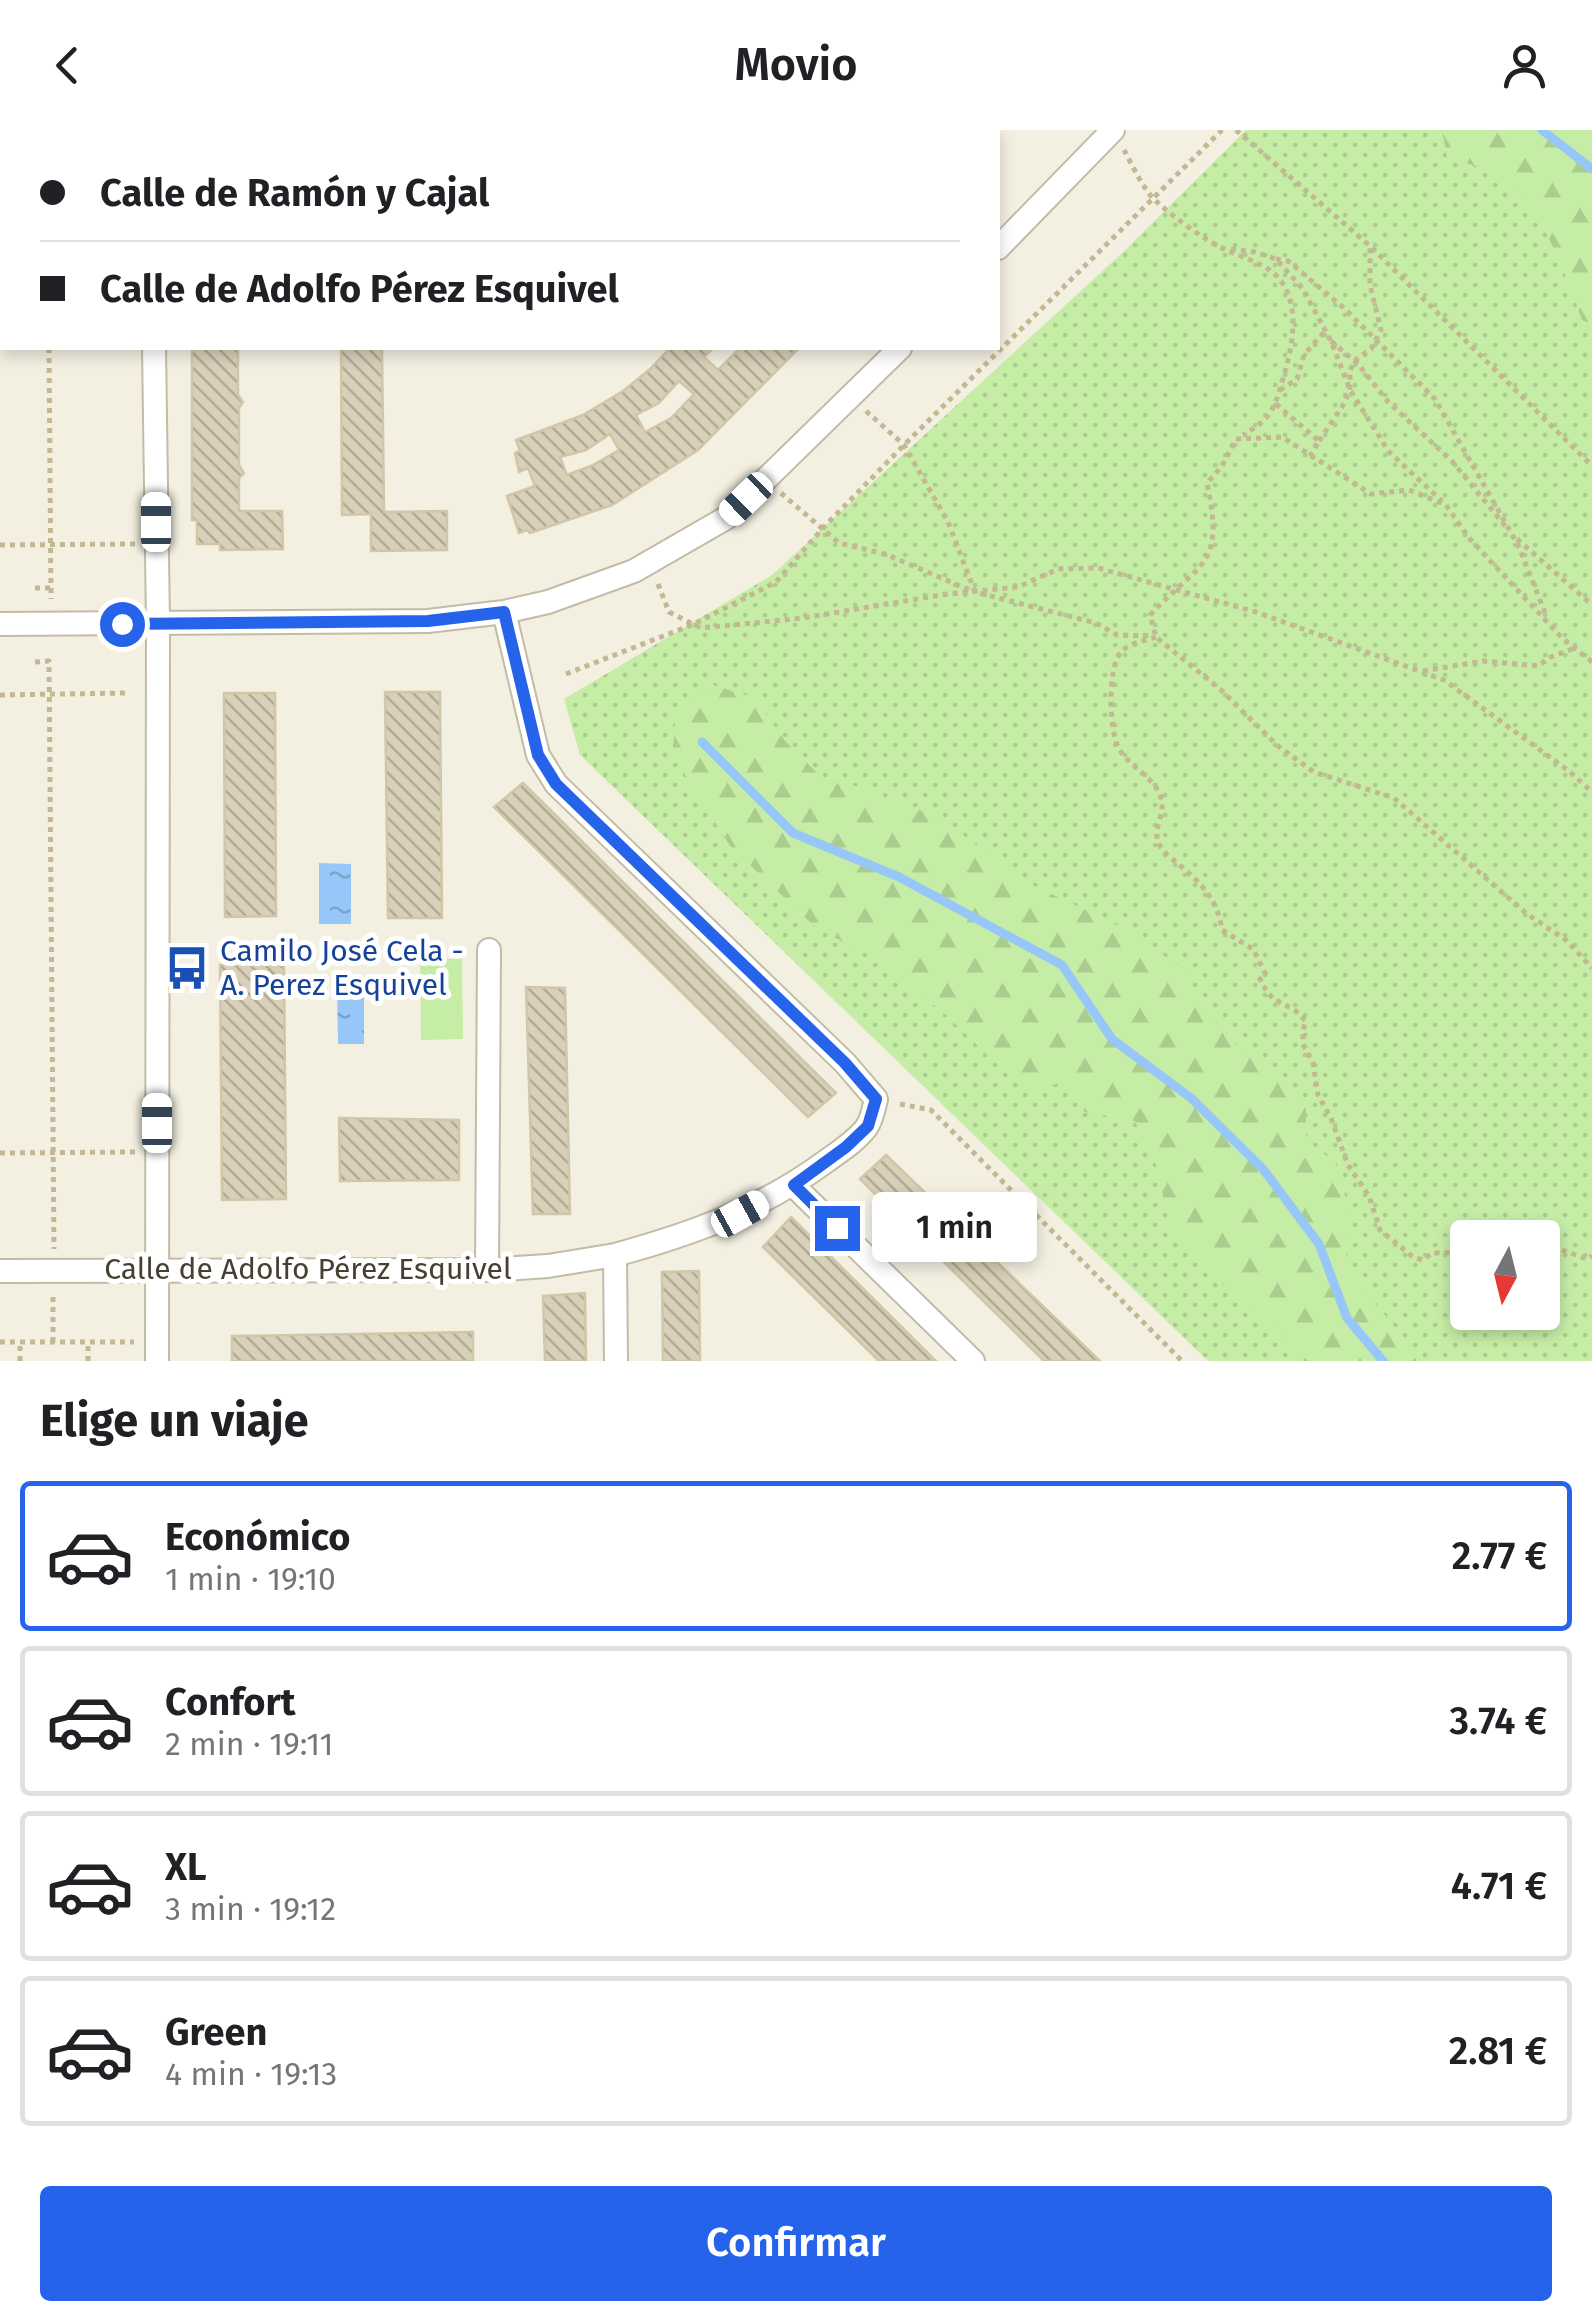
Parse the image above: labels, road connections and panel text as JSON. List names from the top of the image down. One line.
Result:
{"streets":{"street":["Calle de Adolfo Pérez Esquivel"]},"places":{"bus stop":["Camilo José Cela - A. Perez Esquivel"]},"north":"bottom","page":{"header":"Movio","banner":["Calle de Ramón y Cajal","Calle de Adolfo Pérez Esquivel"],"bubble":"1 min","heading":"Elige un viaje","list":[{"name":"Económico","note":"1 min · 19:10","value":"2.77 €"},{"name":"Confort","note":"2 min · 19:11","value":"3.74 €"},{"name":"XL","note":"3 min · 19:12","value":"4.71 €"},{"name":"Green","note":"4 min · 19:13","value":"2.81 €"}],"buttons":"Confirmar"}}
